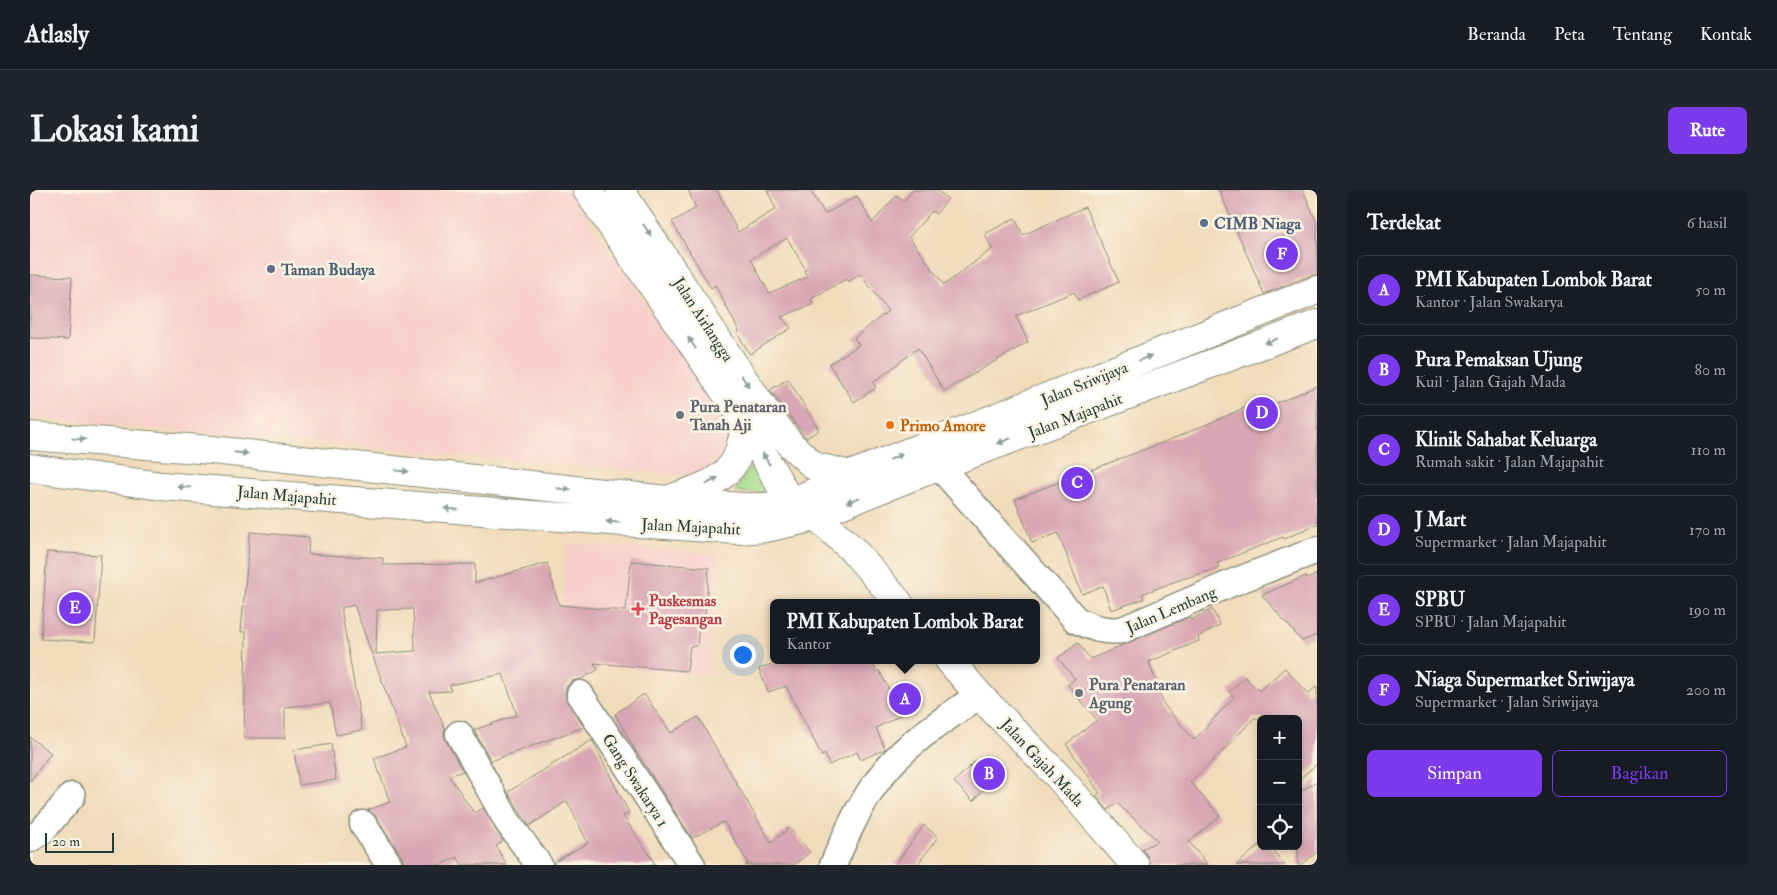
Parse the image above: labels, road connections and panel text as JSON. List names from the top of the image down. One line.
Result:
{"streets":{"main road":["Jalan Airlangga","Jalan Sriwijaya","Jalan Majapahit","Jalan Gajah Mada"],"street":["Jalan Lembang","Gang Swakarya 1"]},"crossings":[["Jalan Airlangga","Jalan Sriwijaya"],["Jalan Airlangga","Jalan Majapahit"],["Jalan Sriwijaya","Jalan Majapahit"],["Jalan Majapahit","Jalan Lembang"]],"one_way":["Jalan Sriwijaya"],"places":{"other":["CIMB Niaga","Taman Budaya","Pura Penataran Tanah Aji","Primo Amore","Pura Penataran Agung"],"health":["Puskesmas Pagesangan"]},"scale_bar":"20 m","page":{"header":"Atlasly","nav":["Beranda","Peta","Tentang","Kontak"],"buttons":["Rute",["Simpan","Bagikan"]],"title":"Lokasi kami","heading":["Terdekat","6 hasil"],"pins":["F","D","C","E","A","B"],"list":[{"mark":"A","name":"PMI Kabupaten Lombok Barat","note":"Kantor · Jalan Swakarya","value":"50 m"},{"mark":"B","name":"Pura Pemaksan Ujung","note":"Kuil · Jalan Gajah Mada","value":"80 m"},{"mark":"C","name":"Klinik Sahabat Keluarga","note":"Rumah sakit · Jalan Majapahit","value":"110 m"},{"mark":"D","name":"J Mart","note":"Supermarket · Jalan Majapahit","value":"170 m"},{"mark":"E","name":"SPBU","note":"SPBU · Jalan Majapahit","value":"190 m"},{"mark":"F","name":"Niaga Supermarket Sriwijaya","note":"Supermarket · Jalan Sriwijaya","value":"200 m"}],"popup":["PMI Kabupaten Lombok Barat","Kantor"],"map_buttons":["+","−"],"scale":"20 m"}}
